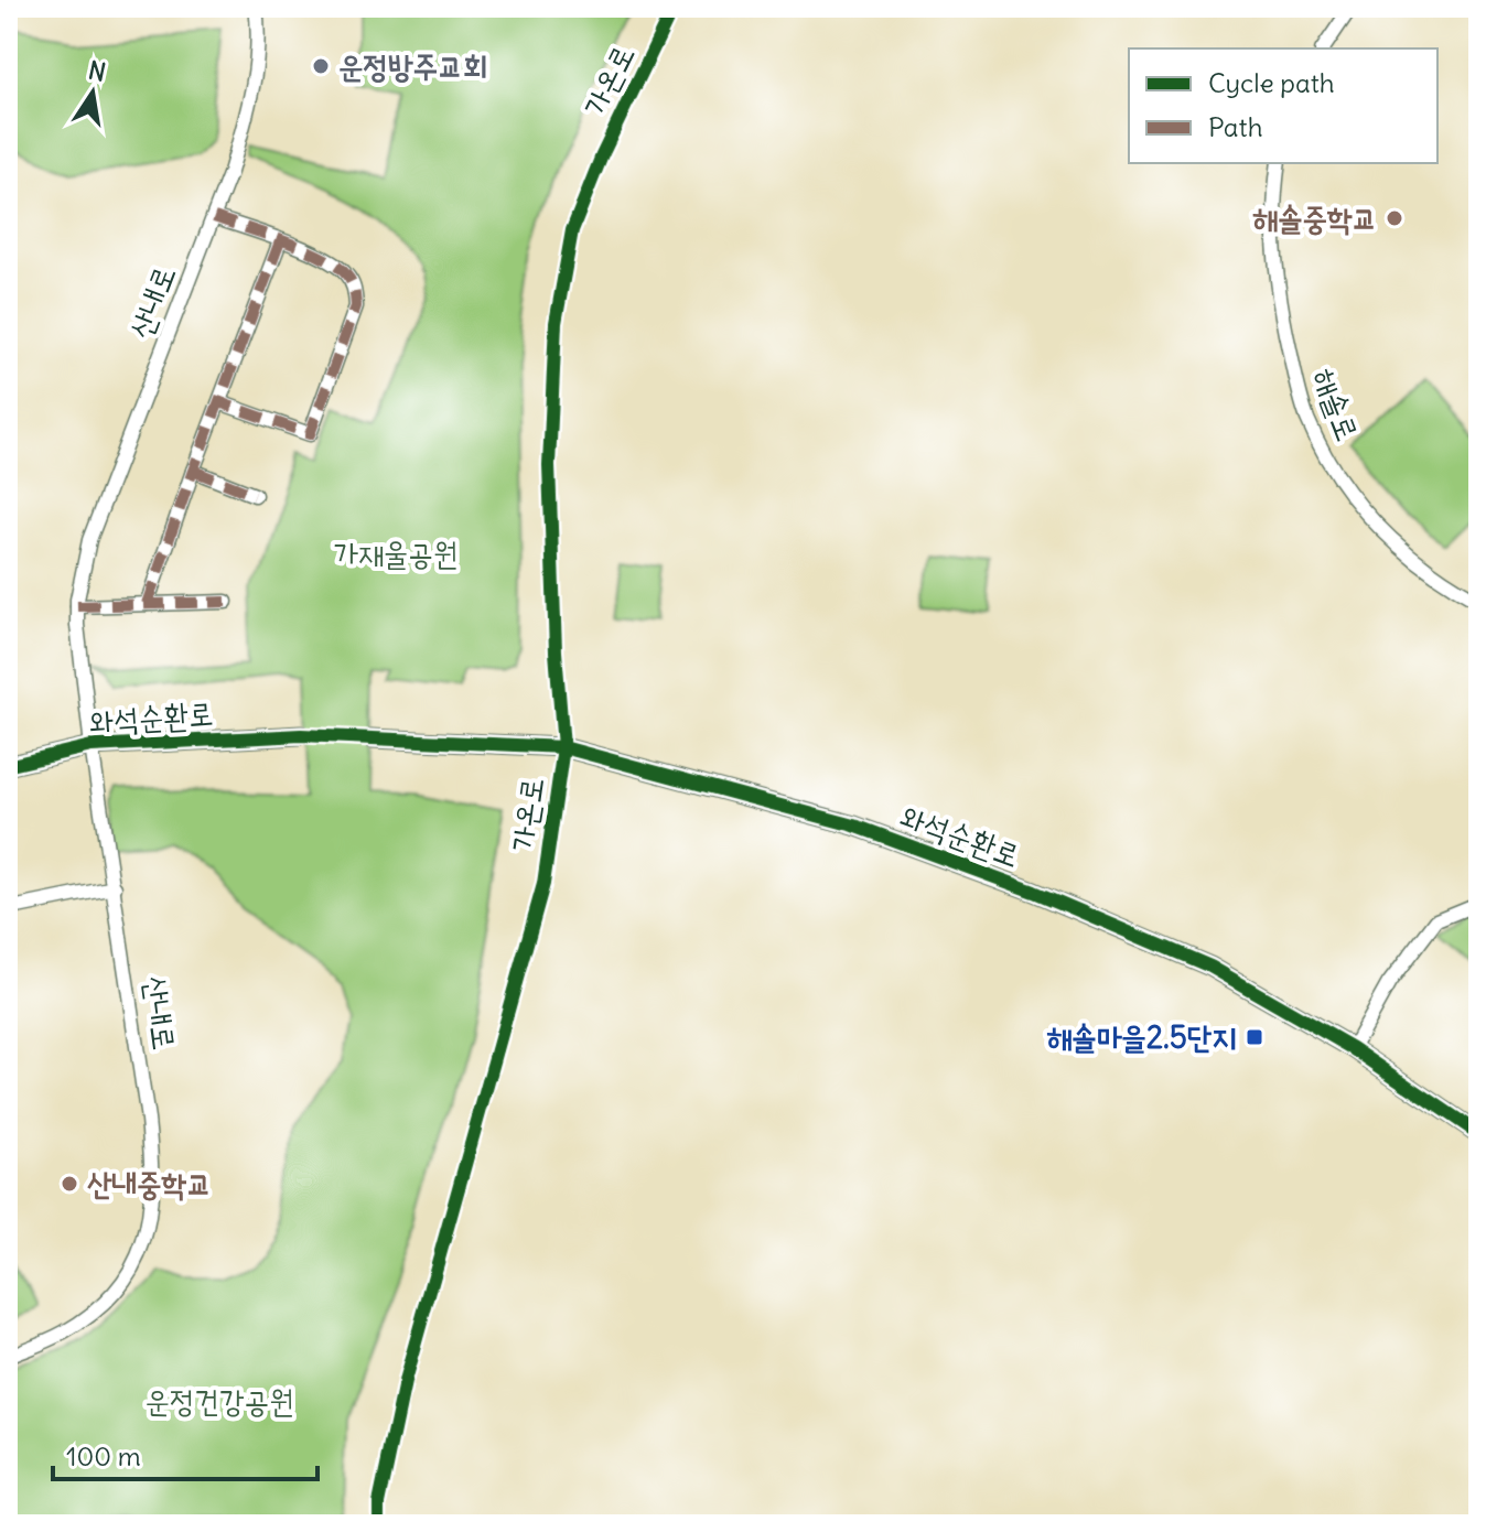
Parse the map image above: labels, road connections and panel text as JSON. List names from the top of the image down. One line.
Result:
{"streets":{"street":["가온로","산내로","해솔로","와석순환로"]},"crossings":[["가온로","와석순환로"],["산내로","와석순환로"]],"parks":["가재울공원","운정건강공원"],"places":{"other":["운정방주교회","해솔중학교","산내중학교"],"transit":["해솔마을2.5단지"]},"legend":["Cycle path","Path"],"scale_bar":"100 m","north":"top"}
